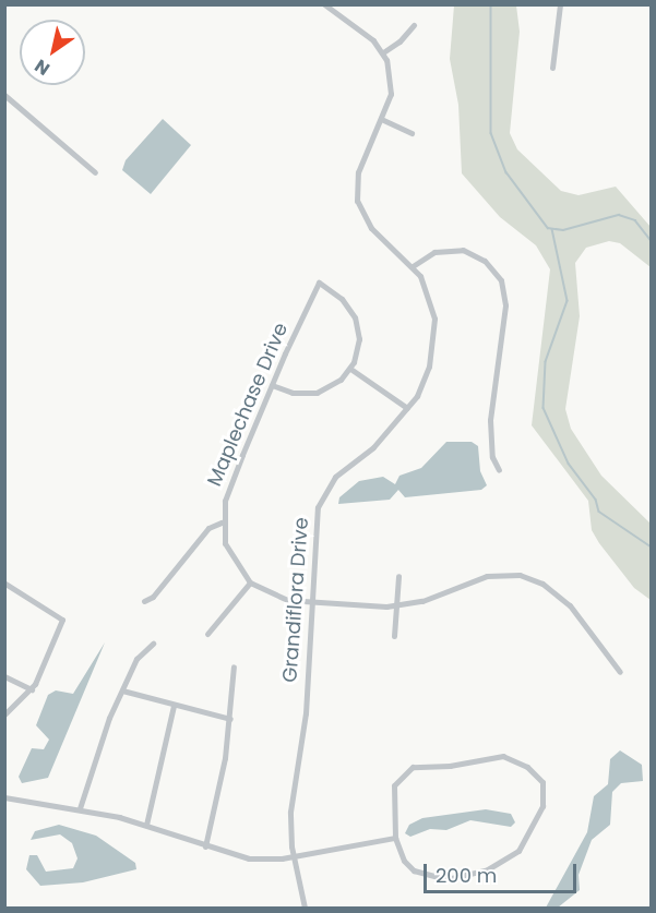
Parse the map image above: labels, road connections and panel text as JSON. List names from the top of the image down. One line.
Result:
{"streets":{"street":["Maplechase Drive","Grandiflora Drive"]},"crossings":[["Maplechase Drive","Grandiflora Drive"]],"scale_bar":"200 m","north":"bottom left"}
